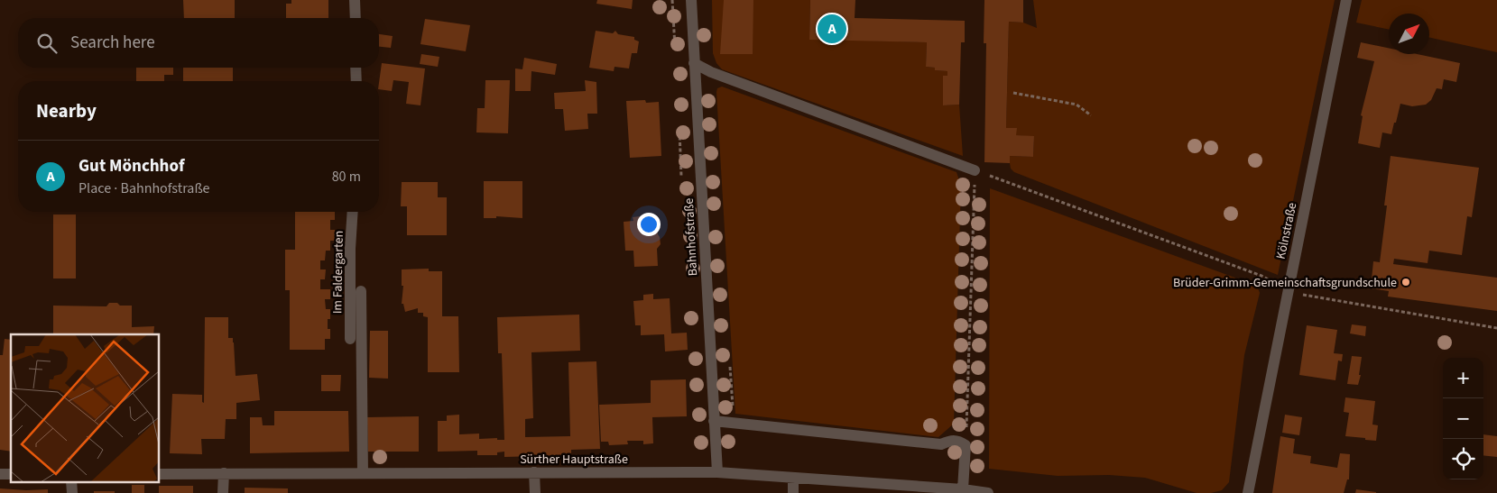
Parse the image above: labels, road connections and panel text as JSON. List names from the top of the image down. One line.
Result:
{"streets":{"street":["Kölnstraße","Bahnhofstraße","Im Faldergarten","Sürther Hauptstraße"]},"crossings":[["Bahnhofstraße","Sürther Hauptstraße"]],"places":["Brüder-Grimm-Gemeinschaftsgrundschule"],"north":"top right","page":{"pins":"A","search":"Search here","heading":"Nearby","list":[{"mark":"A","name":"Gut Mönchhof","note":"Place · Bahnhofstraße","value":"80 m"}],"map_buttons":["+","−"]}}
